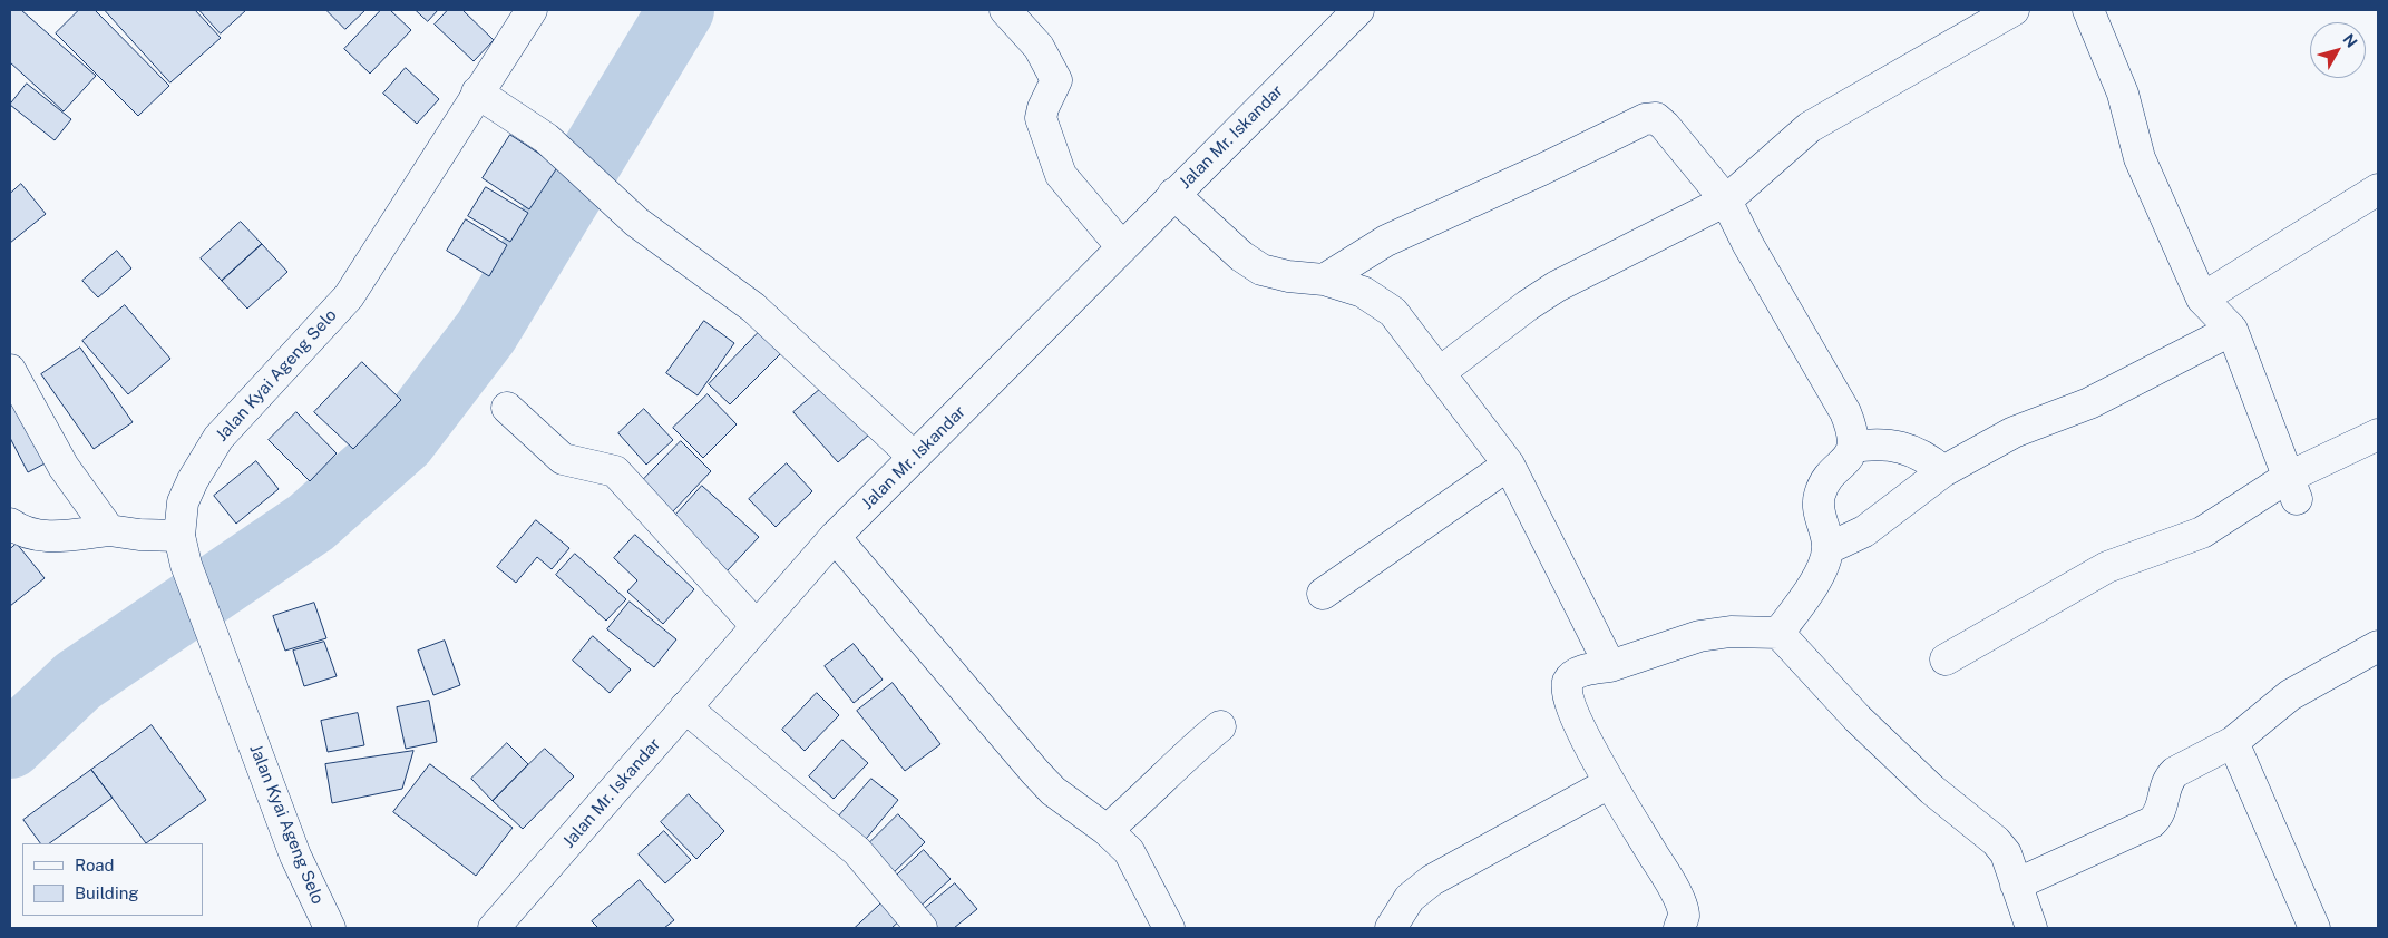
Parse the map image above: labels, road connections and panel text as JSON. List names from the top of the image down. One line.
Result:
{"streets":{"street":["Jalan Mr. Iskandar","Jalan Kyai Ageng Selo"]},"legend":["Road","Building"],"north":"top right"}
